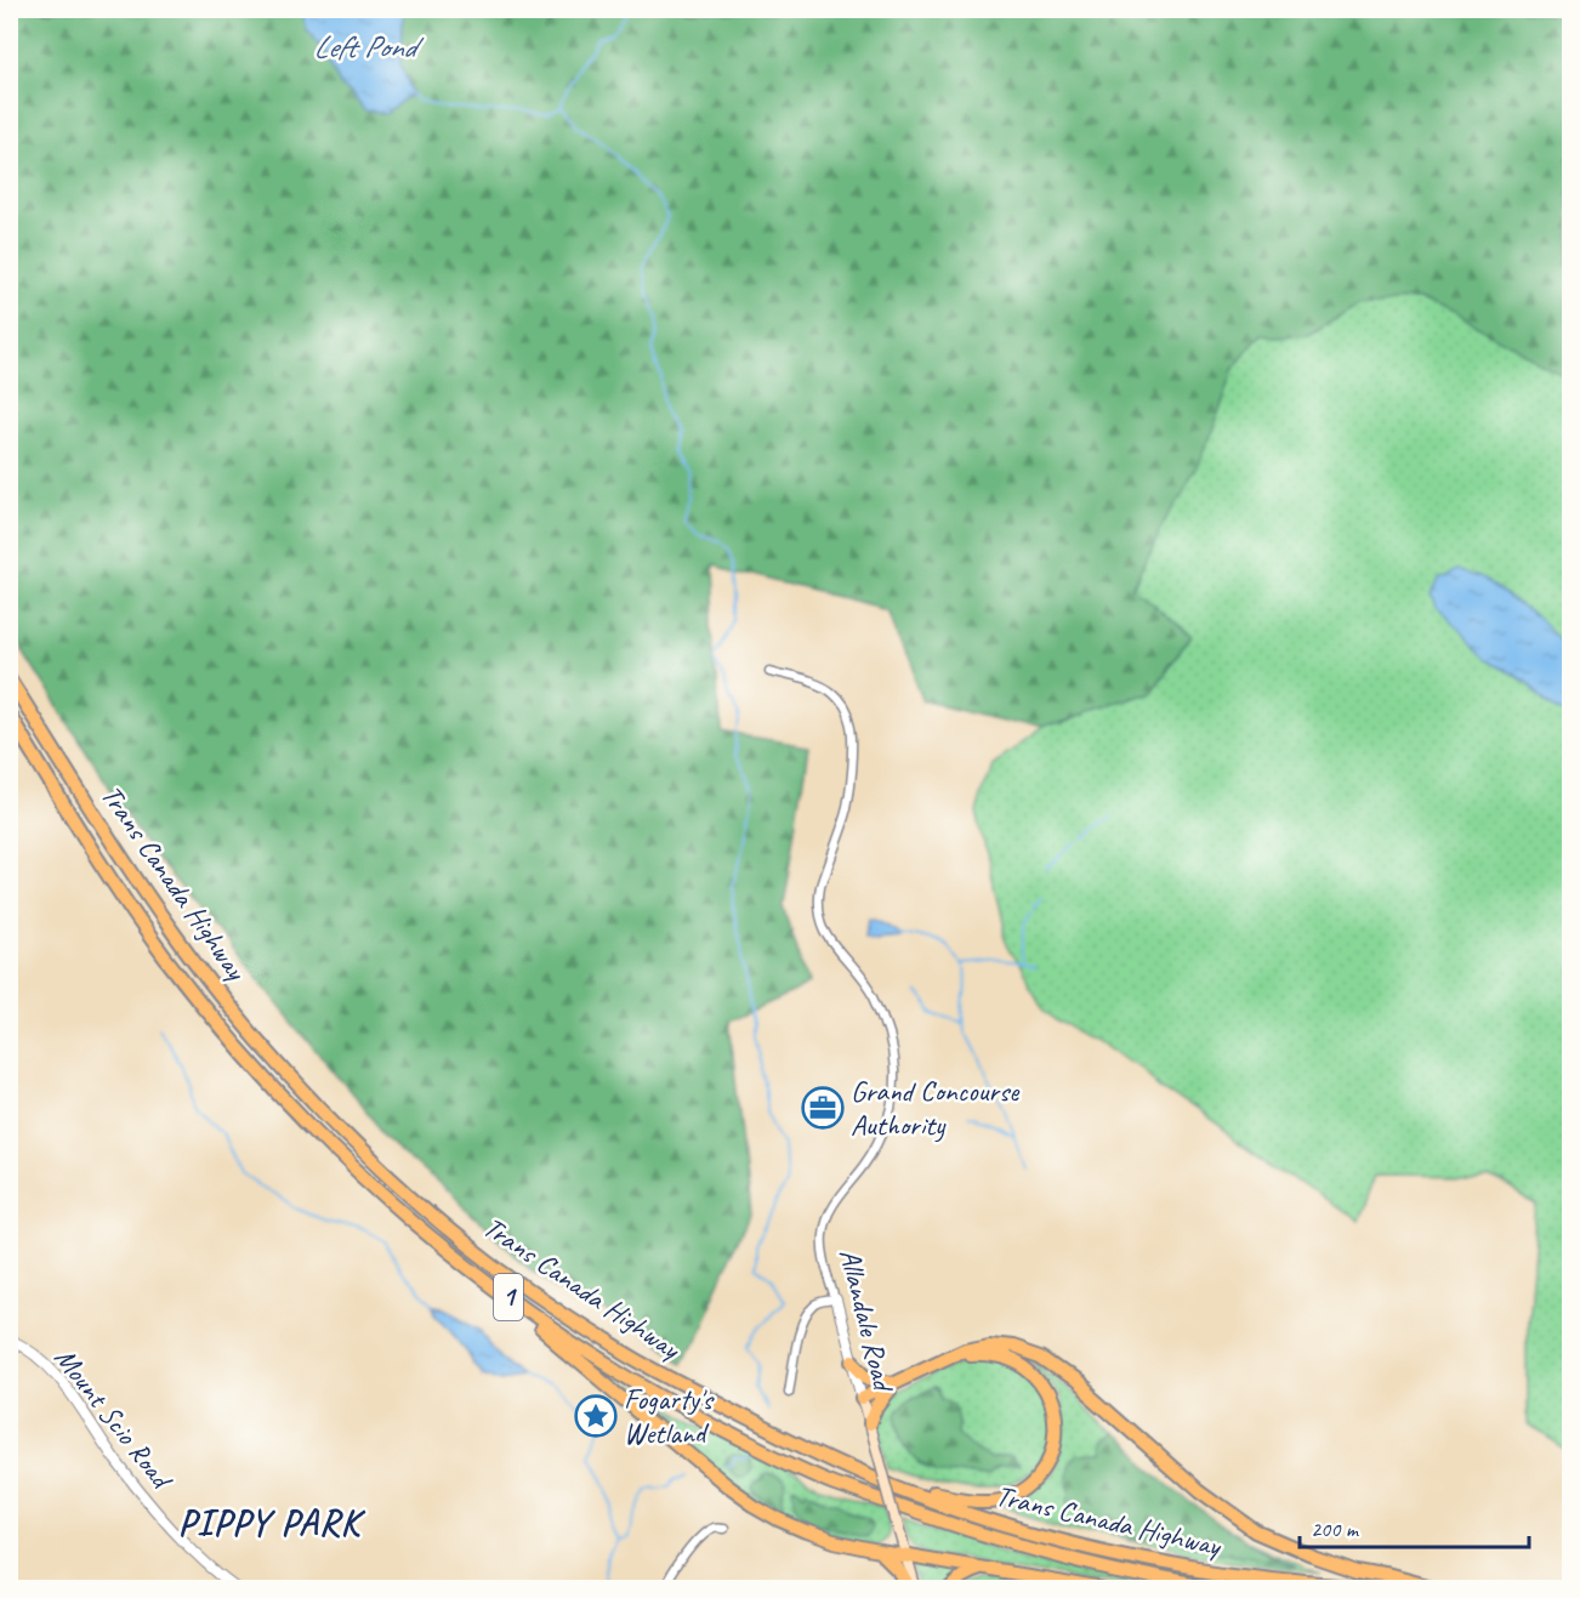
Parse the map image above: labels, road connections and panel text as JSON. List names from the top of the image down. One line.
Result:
{"streets":{"highway":["Trans Canada Highway","1"],"main road":["Allandale Road"],"street":["Mount Scio Road"]},"districts":["PIPPY PARK"],"water":["Left Pond"],"places":{"office":["Grand Concourse Authority"],"place":["Fogarty's Wetland"]},"scale_bar":"200 m"}
